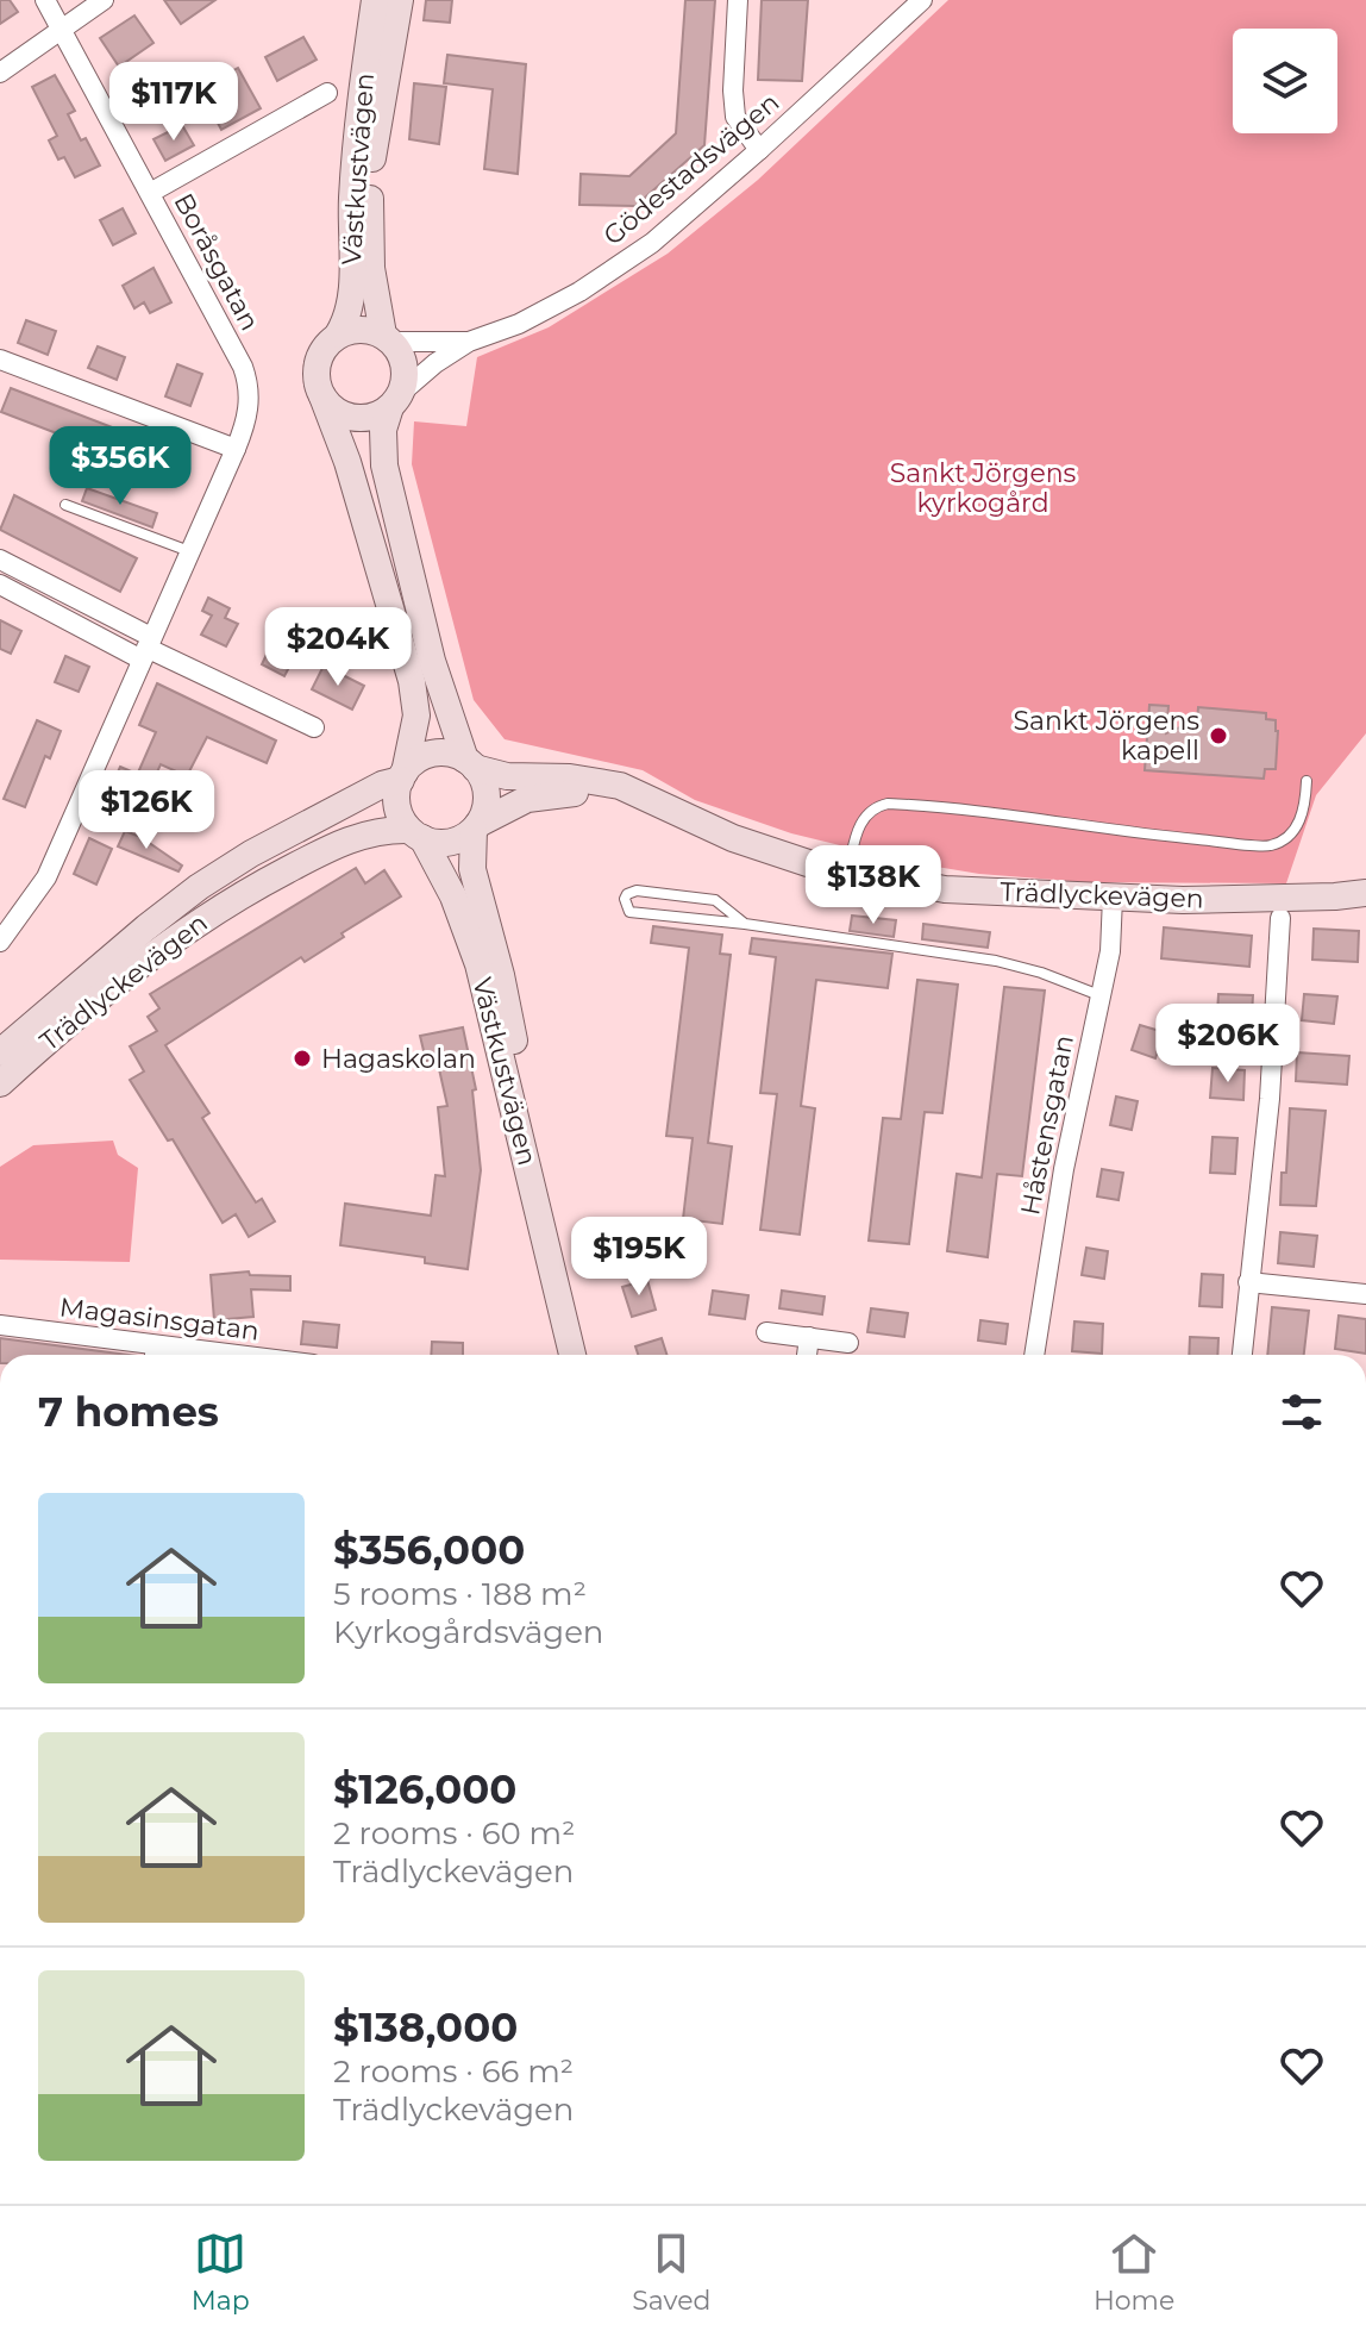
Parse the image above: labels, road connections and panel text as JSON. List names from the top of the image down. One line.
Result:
{"streets":{"street":["Västkustvägen","Gödestadsvägen","Boråsgatan","Trädlyckevägen","Håstensgatan","Magasinsgatan"]},"crossings":[["Västkustvägen","Gödestadsvägen"],["Västkustvägen","Trädlyckevägen"],["Trädlyckevägen","Håstensgatan"]],"parks":["Sankt Jörgens kyrkogård"],"places":["Sankt Jörgens kapell","Hagaskolan"],"page":{"price":["$117K","$356K","$204K","$126K","$138K","$206K","$195K"],"heading":"7 homes","list":[{"name":"$356,000","note":"5 rooms · 188 m² · Kyrkogårdsvägen"},{"name":"$126,000","note":"2 rooms · 60 m² · Trädlyckevägen"},{"name":"$138,000","note":"2 rooms · 66 m² · Trädlyckevägen"}],"tabs":["Map","Saved","Home"]}}
